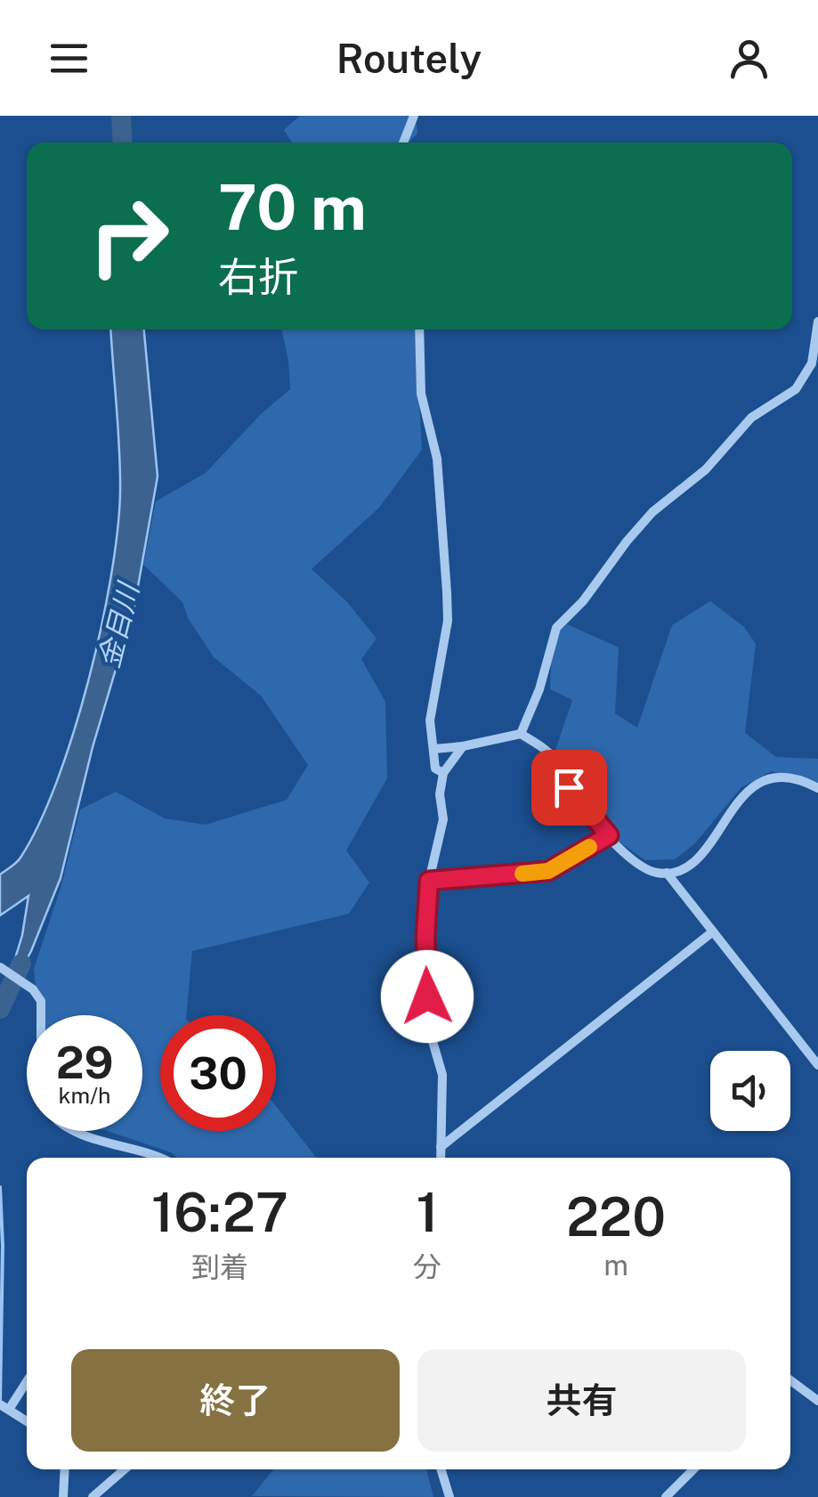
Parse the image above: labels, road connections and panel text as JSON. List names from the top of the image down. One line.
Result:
{"water":["金目川"],"page":{"header":"Routely","turn":["70 m","右折"],"speed":"29 km/h","limit":"30","eta":["16:27","到着","1","分","220","m"],"buttons":["終了","共有"]}}
